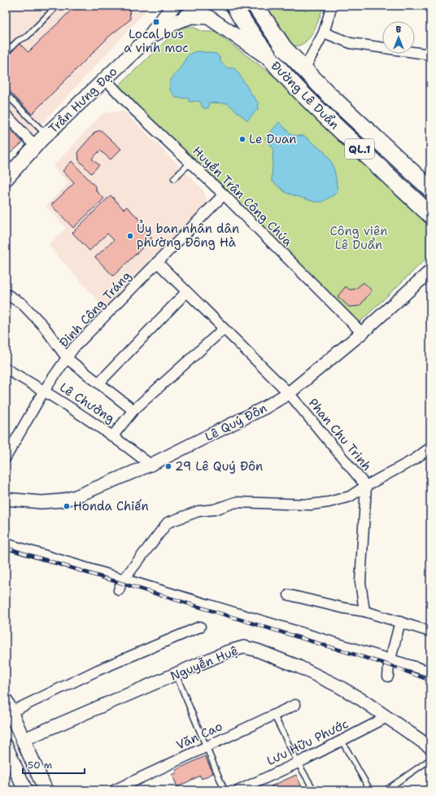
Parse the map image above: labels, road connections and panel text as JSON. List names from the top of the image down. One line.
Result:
{"streets":{"highway":["Đường Lê Duẩn","QL.1"],"main road":["Trần Hưng Đạo"],"street":["Huyền Trân Công Chúa","Đinh Công Tráng","Lê Chưởng","Lê Quý Đôn","Phan Chu Trinh","Nguyễn Huệ","Văn Cao","Lưu Hữu Phước"]},"crossings":[["Trần Hưng Đạo","Huyền Trân Công Chúa"],["Huyền Trân Công Chúa","Đinh Công Tráng"],["Huyền Trân Công Chúa","Lê Quý Đôn"],["Đinh Công Tráng","Lê Chưởng"],["Đinh Công Tráng","Phan Chu Trinh"],["Lê Chưởng","Lê Quý Đôn"],["Lê Quý Đôn","Phan Chu Trinh"],["Nguyễn Huệ","Lưu Hữu Phước"]],"parks":["Công viên Lê Duẩn"],"places":{"transit":["Local bus a vinh moc"],"other":["Le Duan","Ủy ban nhân dân phường Đông Hà","29 Lê Quý Đôn","Honda Chiến"]},"scale_bar":"50 m","north":"top"}
